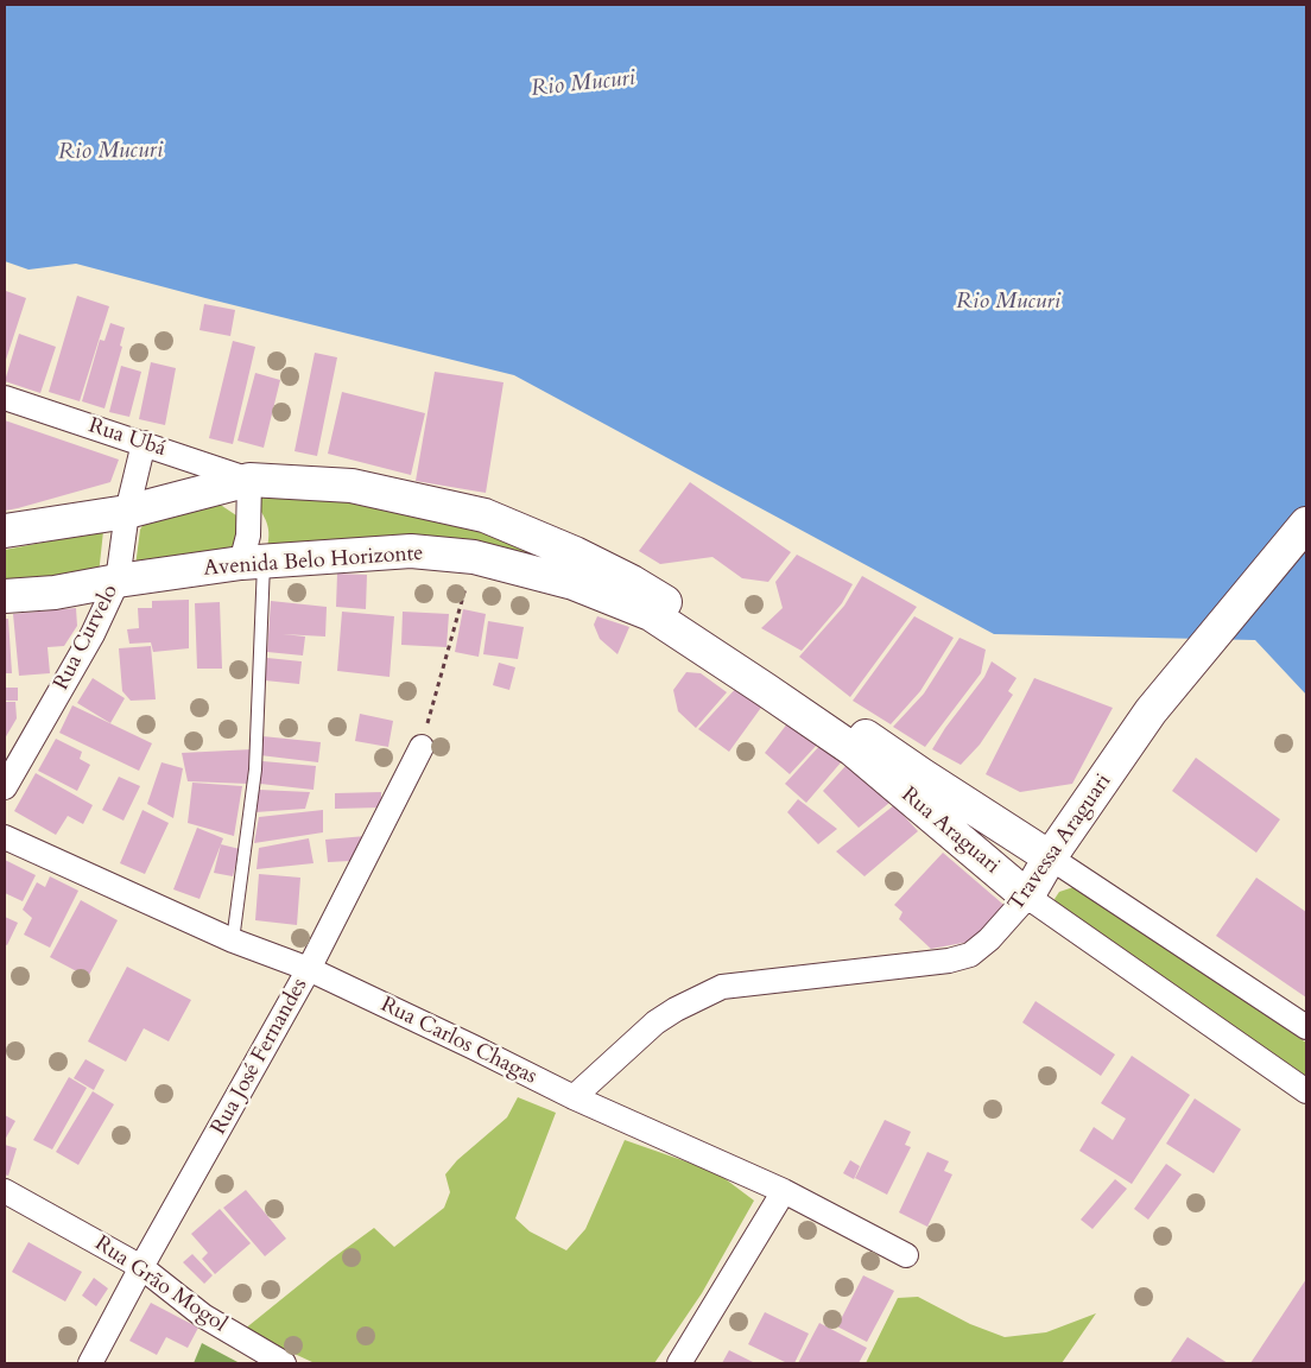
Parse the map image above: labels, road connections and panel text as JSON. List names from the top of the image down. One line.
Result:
{"streets":{"street":["Rua Ubá","Avenida Belo Horizonte","Rua Curvelo","Rua Araguari","Travessa Araguari","Rua Carlos Chagas","Rua José Fernandes","Rua Grão Mogol"]},"crossings":[["Rua Ubá","Rua Curvelo"],["Avenida Belo Horizonte","Rua Curvelo"],["Avenida Belo Horizonte","Rua Araguari"],["Rua Araguari","Travessa Araguari"],["Travessa Araguari","Rua Carlos Chagas"],["Rua Carlos Chagas","Rua José Fernandes"],["Rua José Fernandes","Rua Grão Mogol"]],"water":["Rio Mucuri"]}
